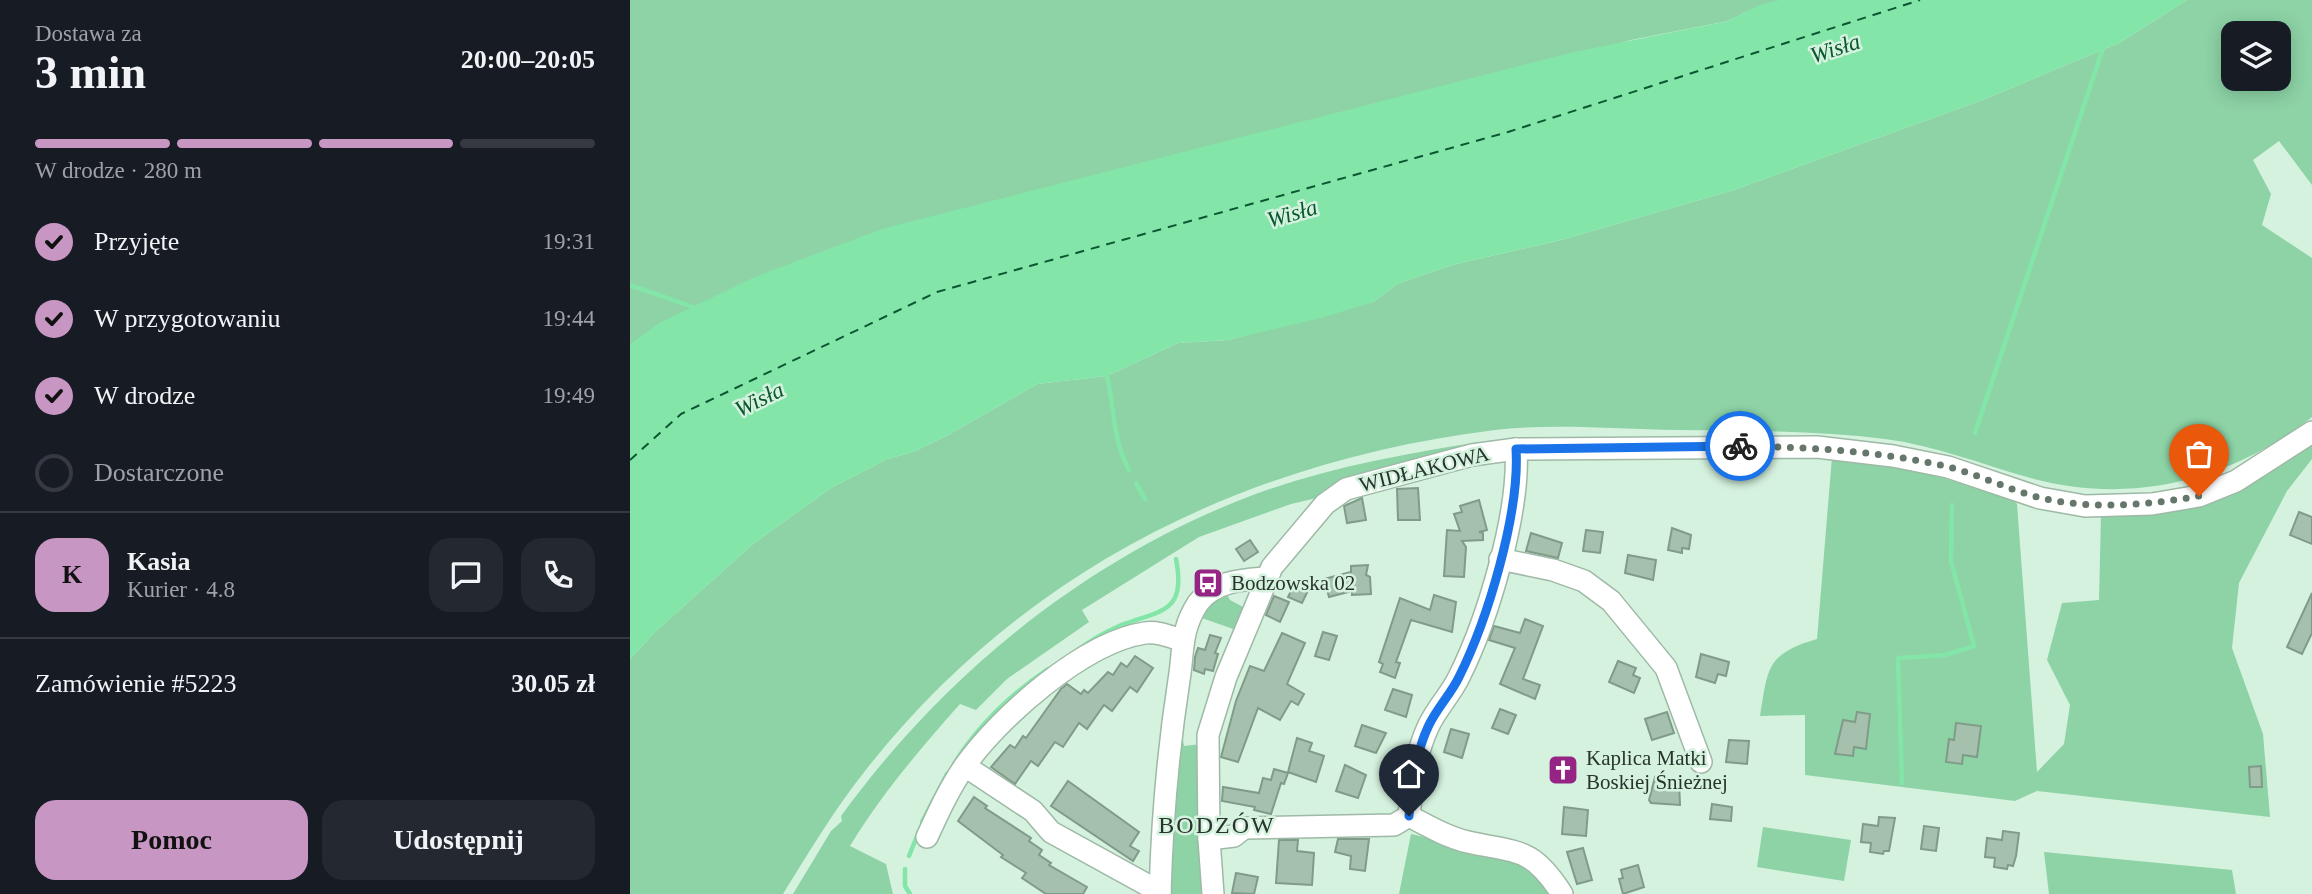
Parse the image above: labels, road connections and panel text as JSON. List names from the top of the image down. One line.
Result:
{"streets":{"street":["WIDŁAKOWA"]},"districts":["BODZÓW"],"water":["Wisła"],"places":{"bus stop":["Bodzowska 02"],"church":["Kaplica Matki Boskiej Śnieżnej"]},"page":{"heading":["3 min","Dostawa za","20:00–20:05"],"panel":["Kasia","Kurier · 4.8","Zamówienie #5223","30.05 zł"],"bar":"W drodze · 280 m","list":[["Przyjęte","19:31"],["W przygotowaniu","19:44"],["W drodze","19:49"],"Dostarczone"],"round":"K","buttons":["Pomoc","Udostępnij"]}}
